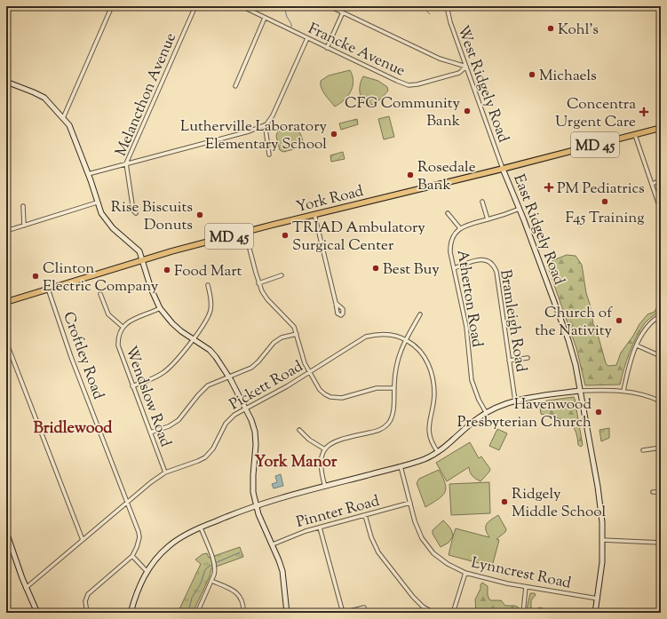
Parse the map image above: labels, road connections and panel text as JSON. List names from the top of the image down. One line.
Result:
{"streets":{"main road":["MD 45","York Road"],"street":["Francke Avenue","West Ridgely Road","Melancthon Avenue","East Ridgely Road","Atherton Road","Bramleigh Road","Croftley Road","Pickett Road","Wendslow Road","Pinnter Road","Lynncrest Road"]},"crossings":[["Francke Avenue","West Ridgely Road"],["West Ridgely Road","York Road"],["West Ridgely Road","East Ridgely Road"],["York Road","East Ridgely Road"],["York Road","Croftley Road"],["East Ridgely Road","Atherton Road"],["East Ridgely Road","Lynncrest Road"],["Atherton Road","Bramleigh Road"],["Croftley Road","Pickett Road"],["Pickett Road","Wendslow Road"],["Pinnter Road","Lynncrest Road"]],"districts":["Bridlewood","York Manor"],"places":{"other":["Kohl's","Michaels","CFG Community Bank","Lutherville Laboratory Elementary School","Rosedale Bank","F45 Training","Rise Biscuits Donuts","TRIAD Ambulatory Surgical Center","Best Buy","Food Mart","Clinton Electric Company","Church of the Nativity","Havenwood Presbyterian Church","Ridgely Middle School"],"health":["Concentra Urgent Care","PM Pediatrics"]}}
